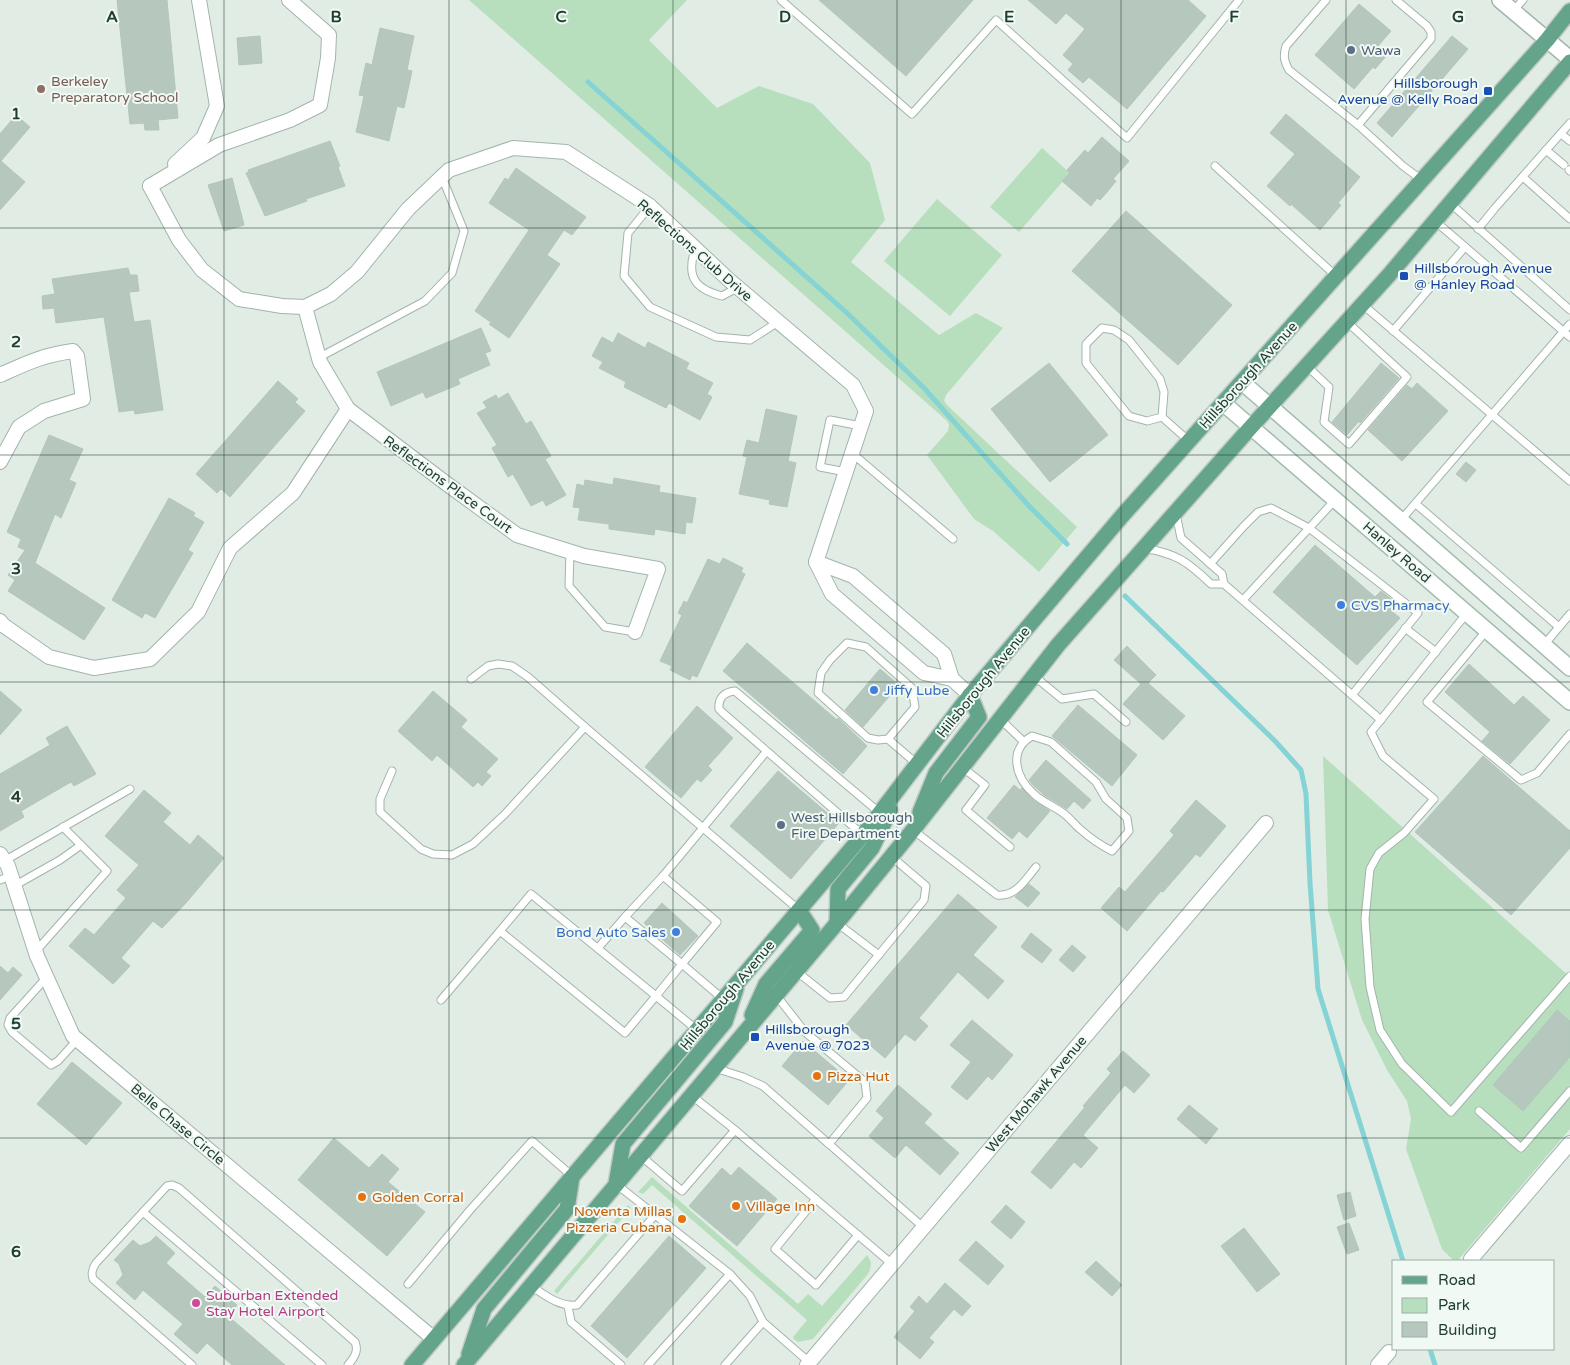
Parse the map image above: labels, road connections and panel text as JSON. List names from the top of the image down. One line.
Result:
{"streets":{"main road":["Hillsborough Avenue","Hanley Road"],"street":["Reflections Club Drive","Reflections Place Court","West Mohawk Avenue","Belle Chase Circle"]},"crossings":[["Reflections Club Drive","Reflections Place Court"],["Hillsborough Avenue","Hanley Road"],["Hillsborough Avenue","Belle Chase Circle"]],"places":{"other":["Wawa","Berkeley Preparatory School","CVS Pharmacy","Jiffy Lube","West Hillsborough Fire Department","Bond Auto Sales","Pizza Hut","Golden Corral","Village Inn","Noventa Millas Pizzeria Cubana","Suburban Extended Stay Hotel Airport"],"transit":["Hillsborough Avenue @ Kelly Road","Hillsborough Avenue @ Hanley Road","Hillsborough Avenue @ 7023"]},"legend":["Road","Park","Building"],"grid":{"columns":["A","B","C","D","E","F","G"],"rows":["1","2","3","4","5","6"]}}
